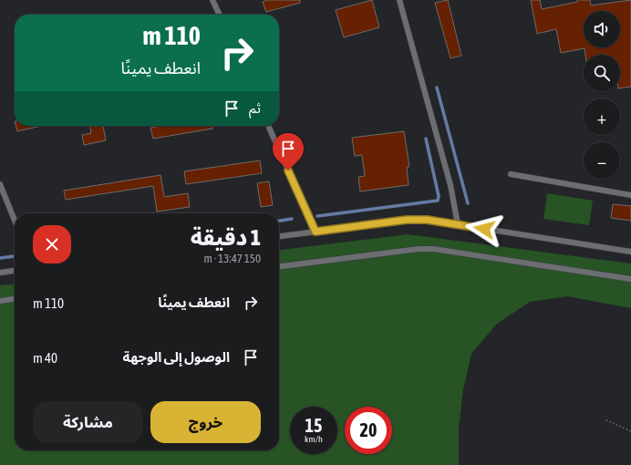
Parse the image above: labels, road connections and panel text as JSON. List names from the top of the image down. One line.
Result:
{"page":{"map_buttons":["+","−"],"turn":["110 m","انعطف يمينًا"],"then":"ثم","heading":["1 دقيقة","150 m · 13:47"],"list":[{"name":"انعطف يمينًا","value":"110 m"},{"name":"الوصول إلى الوجهة","value":"40 m"}],"buttons":["خروج","مشاركة"],"speed":"15 km/h","limit":"20"}}
